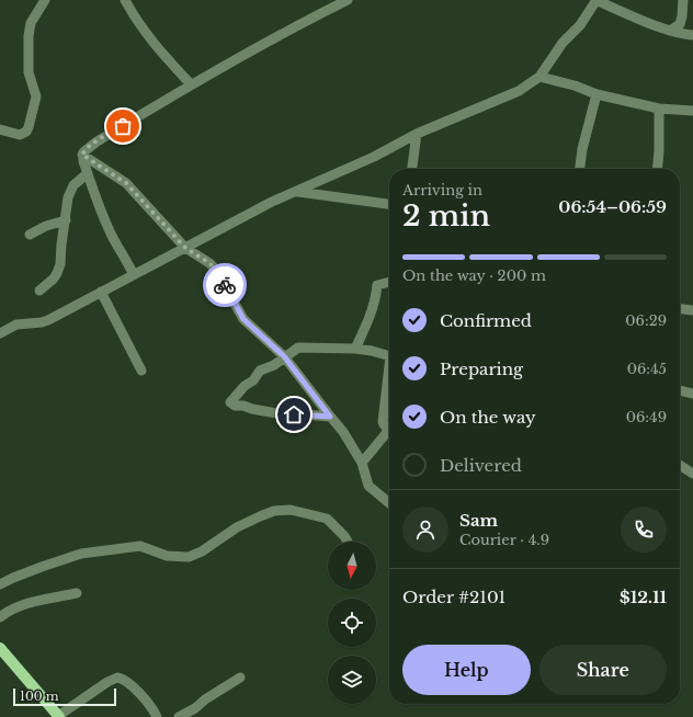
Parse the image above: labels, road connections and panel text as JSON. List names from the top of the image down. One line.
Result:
{"scale_bar":"100 m","north":"bottom","page":{"heading":["2 min","Arriving in","06:54–06:59"],"panel":["Sam","Courier · 4.9","Order #2101","$12.11"],"bar":"On the way · 200 m","list":[["Confirmed","06:29"],["Preparing","06:45"],["On the way","06:49"],"Delivered"],"buttons":["Help","Share"],"scale":"100 m"}}
